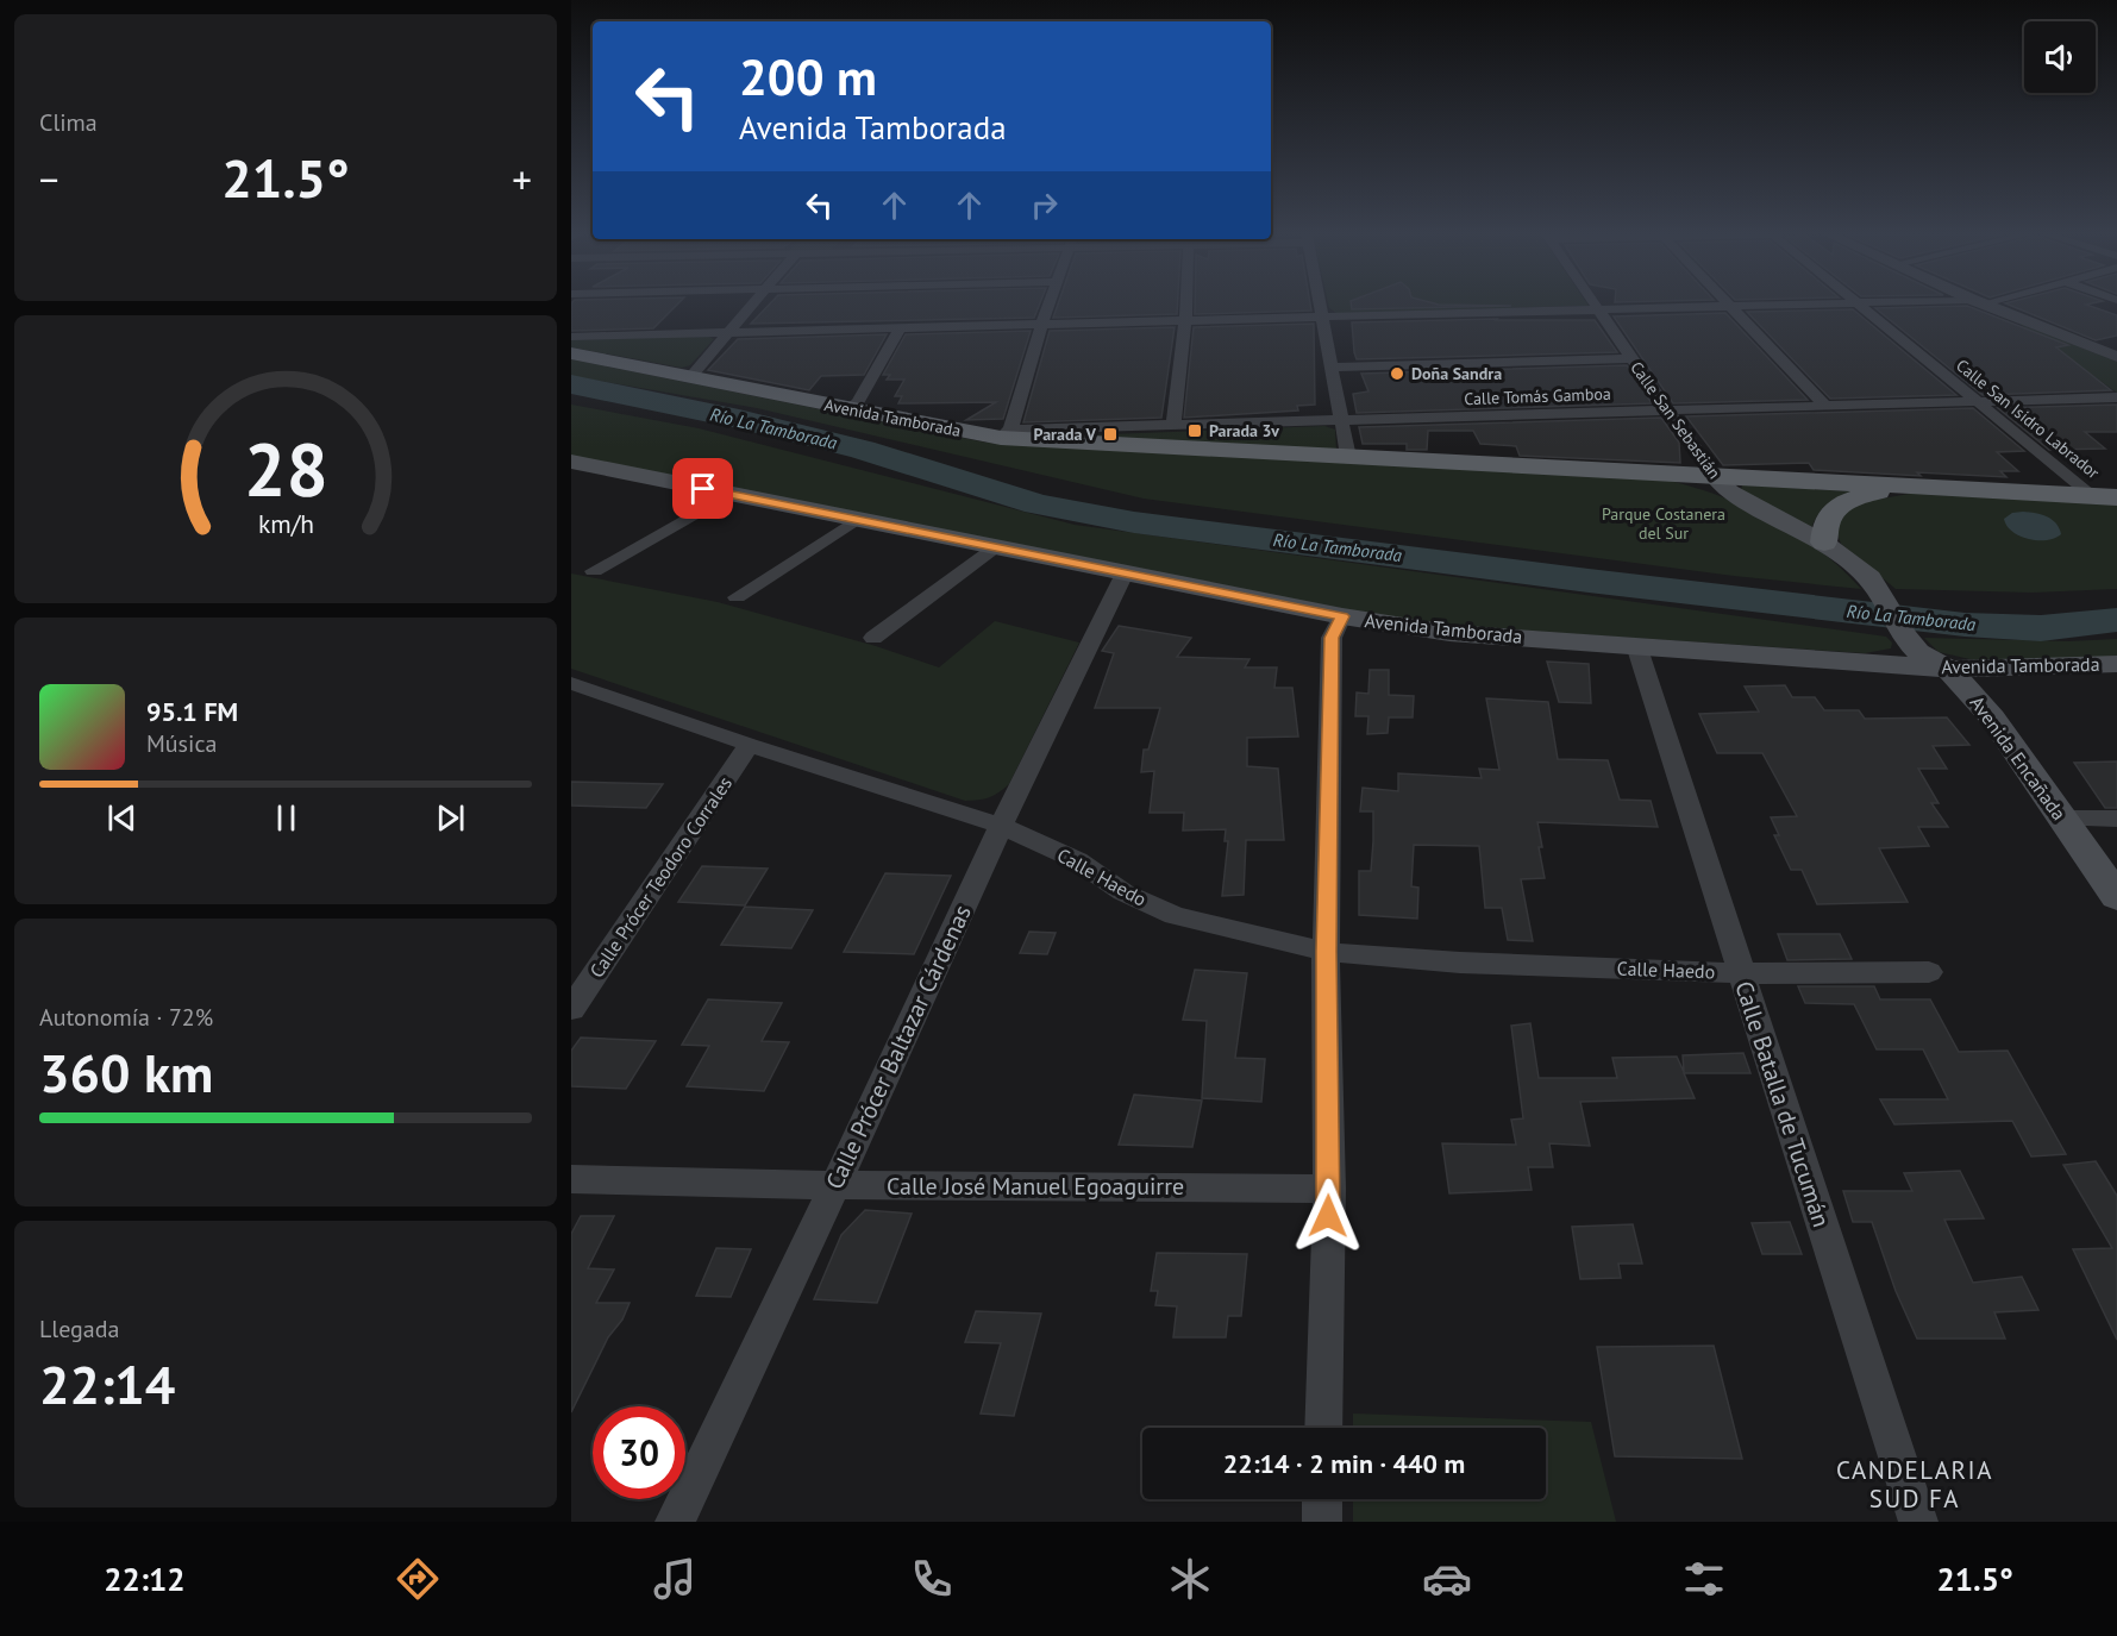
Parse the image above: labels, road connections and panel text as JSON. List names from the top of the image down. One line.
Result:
{"streets":{"main road":["Avenida Tamborada","Calle San Sebastián","Avenida Encañada"],"street":["Calle Tomás Gamboa","Calle San Isidro Labrador","Calle Prócer Teodoro Corrales","Calle Haedo","Calle Prócer Baltazar Cárdenas","Calle Batalla de Tucumán","Calle José Manuel Egoaguirre"]},"crossings":[["Calle Tomás Gamboa","Avenida Tamborada"],["Calle Tomás Gamboa","Calle San Isidro Labrador"],["Calle Tomás Gamboa","Calle San Sebastián"],["Avenida Tamborada","Calle San Isidro Labrador"],["Avenida Tamborada","Calle San Sebastián"],["Avenida Tamborada","Avenida Encañada"],["Avenida Tamborada","Calle Prócer Baltazar Cárdenas"],["Avenida Tamborada","Calle Batalla de Tucumán"],["Calle San Sebastián","Avenida Encañada"],["Calle Prócer Teodoro Corrales","Calle Haedo"],["Calle Haedo","Calle Prócer Baltazar Cárdenas"],["Calle Haedo","Calle Batalla de Tucumán"],["Calle Prócer Baltazar Cárdenas","Calle José Manuel Egoaguirre"]],"districts":["CANDELARIA SUD FA"],"water":["Río La Tamborada"],"parks":["Parque Costanera del Sur"],"places":{"other":["Doña Sandra"],"transit":["Parada 3v","Parada V"]},"page":{"tile":["Clima",["Autonomía · 72%","360 km"],["Llegada","22:14"]],"turn":["200 m","Avenida Tamborada"],"heat":["−","21.5°","+"],"song":["95.1 FM","Música"],"limit":"30","trip":"22:14 · 2 min · 440 m","tabs":["22:12","21.5°"],"gauge":["28","km/h"]}}
